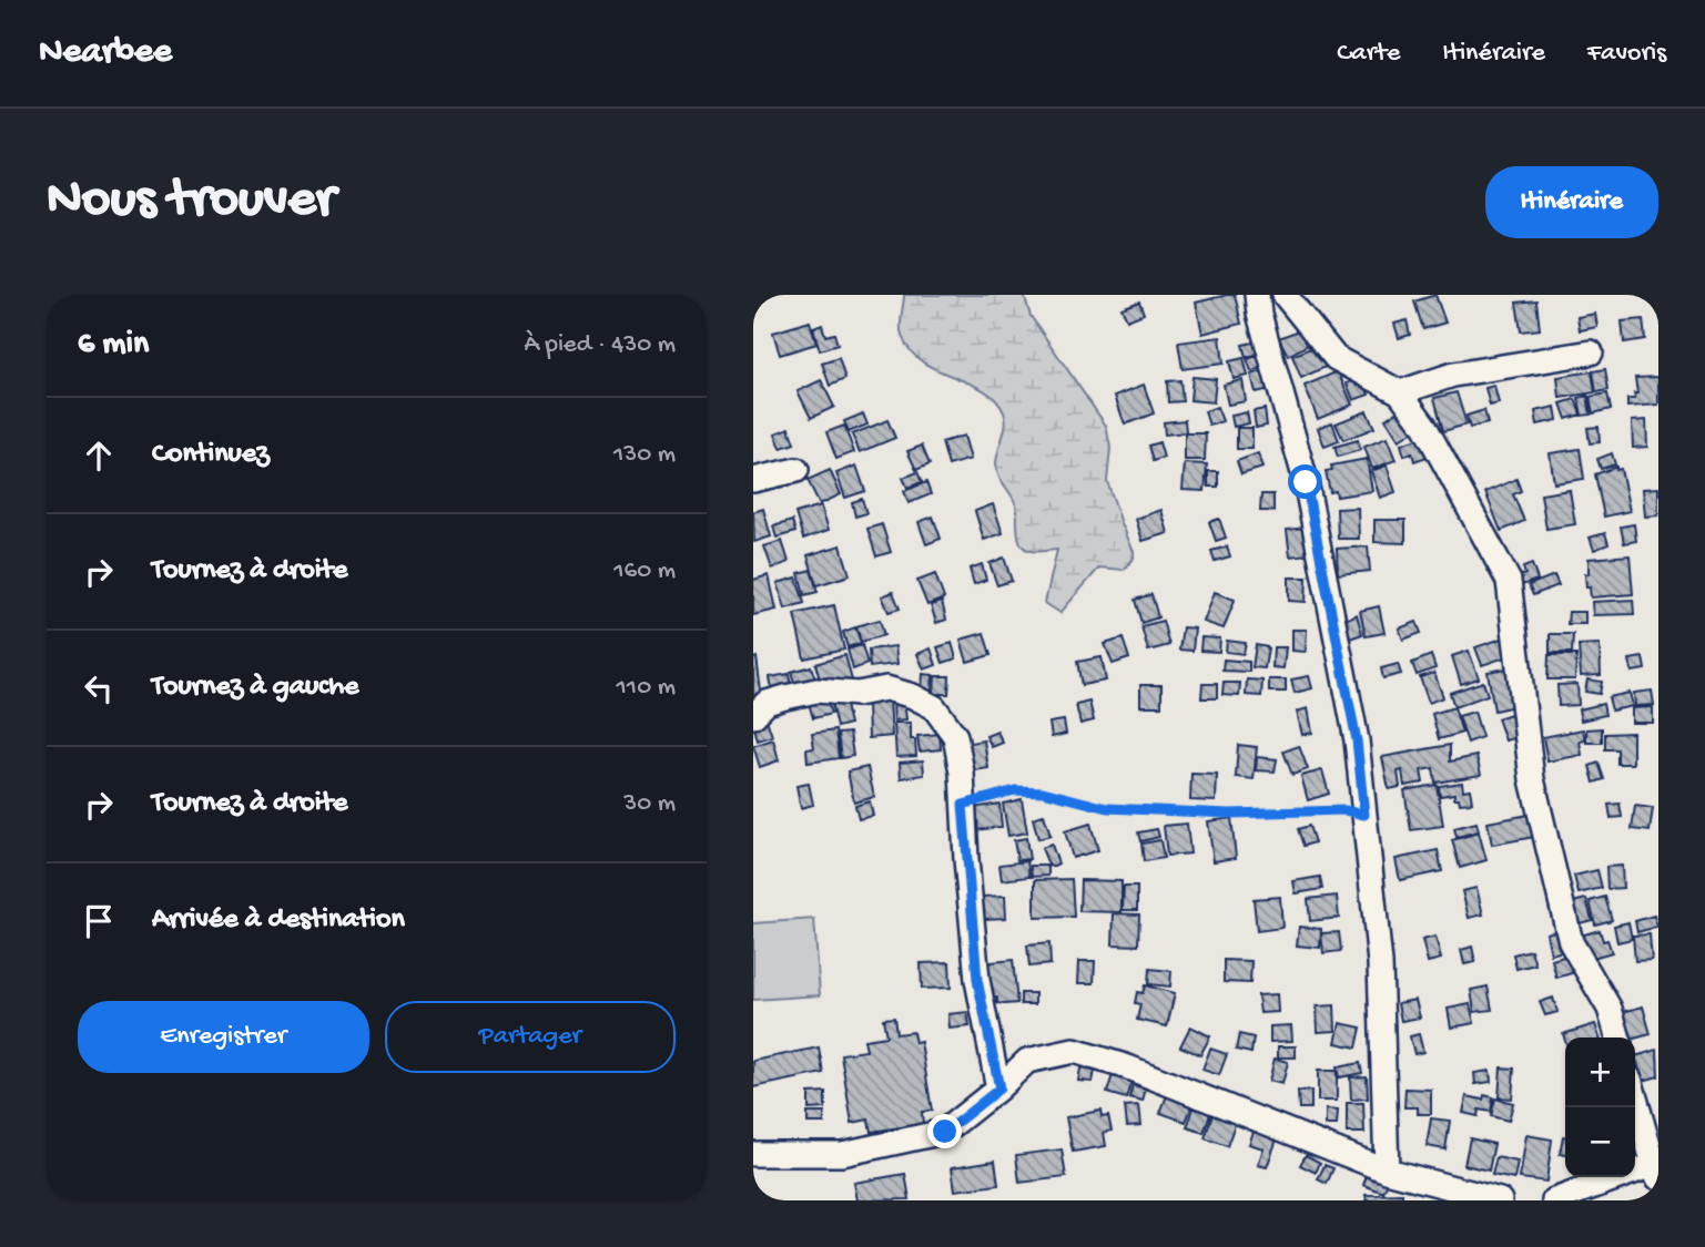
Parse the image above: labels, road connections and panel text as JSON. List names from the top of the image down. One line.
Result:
{"page":{"header":"Nearbee","nav":["Carte","Itinéraire","Favoris"],"buttons":["Itinéraire",["Enregistrer","Partager"]],"title":"Nous trouver","heading":["6 min","À pied · 430 m"],"list":[["Continuez","130 m"],["Tournez à droite","160 m"],["Tournez à gauche","110 m"],["Tournez à droite","30 m"],"Arrivée à destination"],"map_buttons":["+","−"]}}
